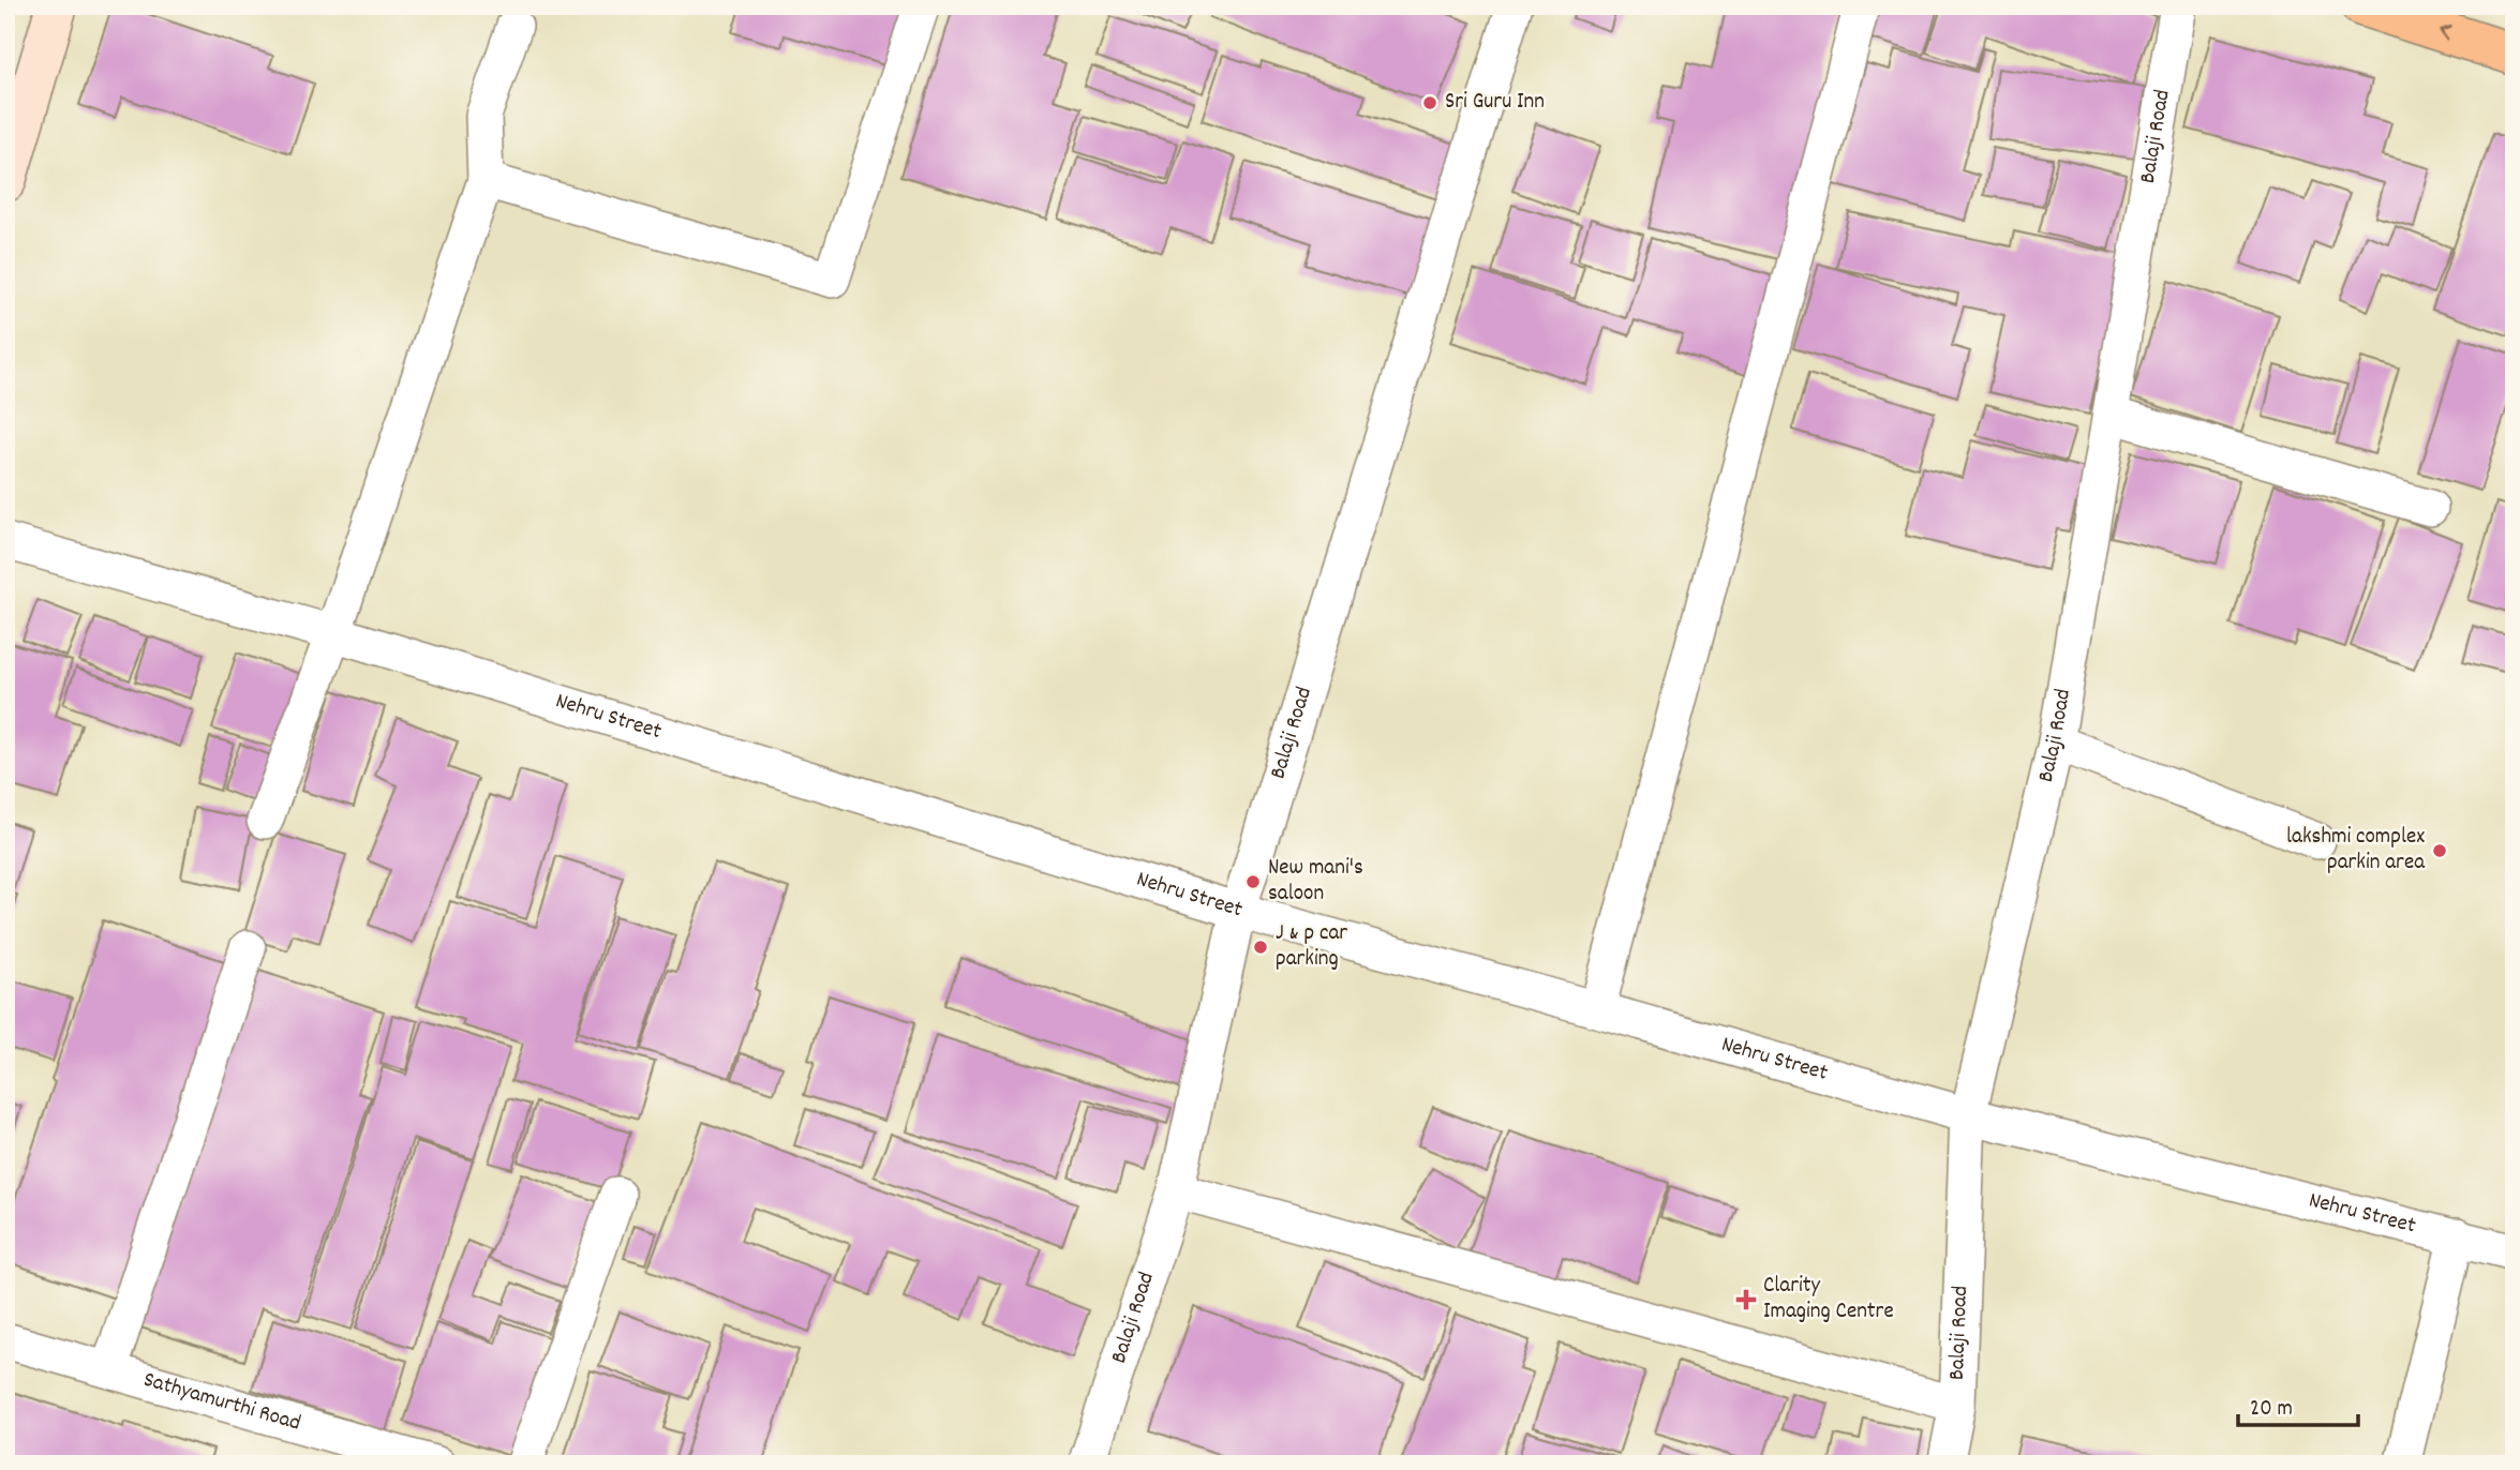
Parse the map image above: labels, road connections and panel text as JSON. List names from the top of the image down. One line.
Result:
{"streets":{"street":["Balaji Road","Nehru Street","Sathyamurthi Road"]},"crossings":[["Balaji Road","Nehru Street"]],"places":{"other":["Sri Guru Inn","lakshmi complex parkin area","New mani's saloon","J & p car parking"],"health":["Clarity Imaging Centre"]},"scale_bar":"20 m"}
